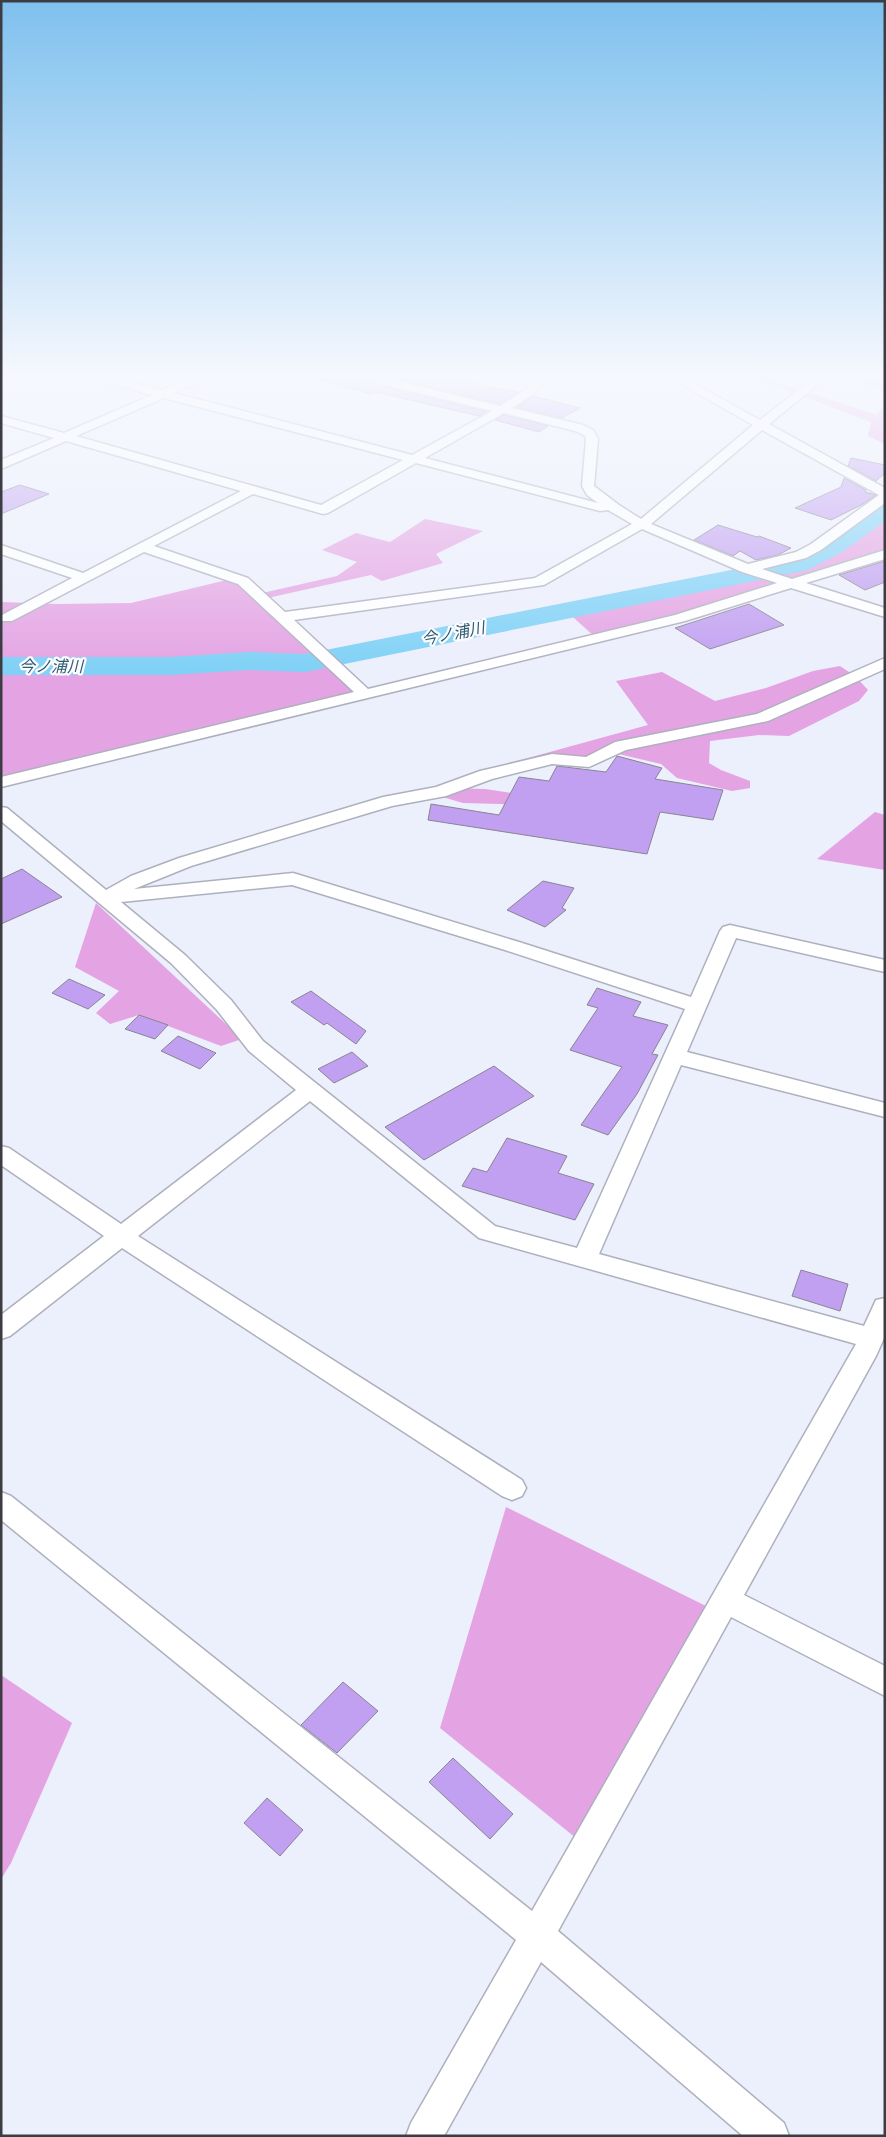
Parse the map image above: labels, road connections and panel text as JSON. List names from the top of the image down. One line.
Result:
{"water":["今ノ浦川"]}
